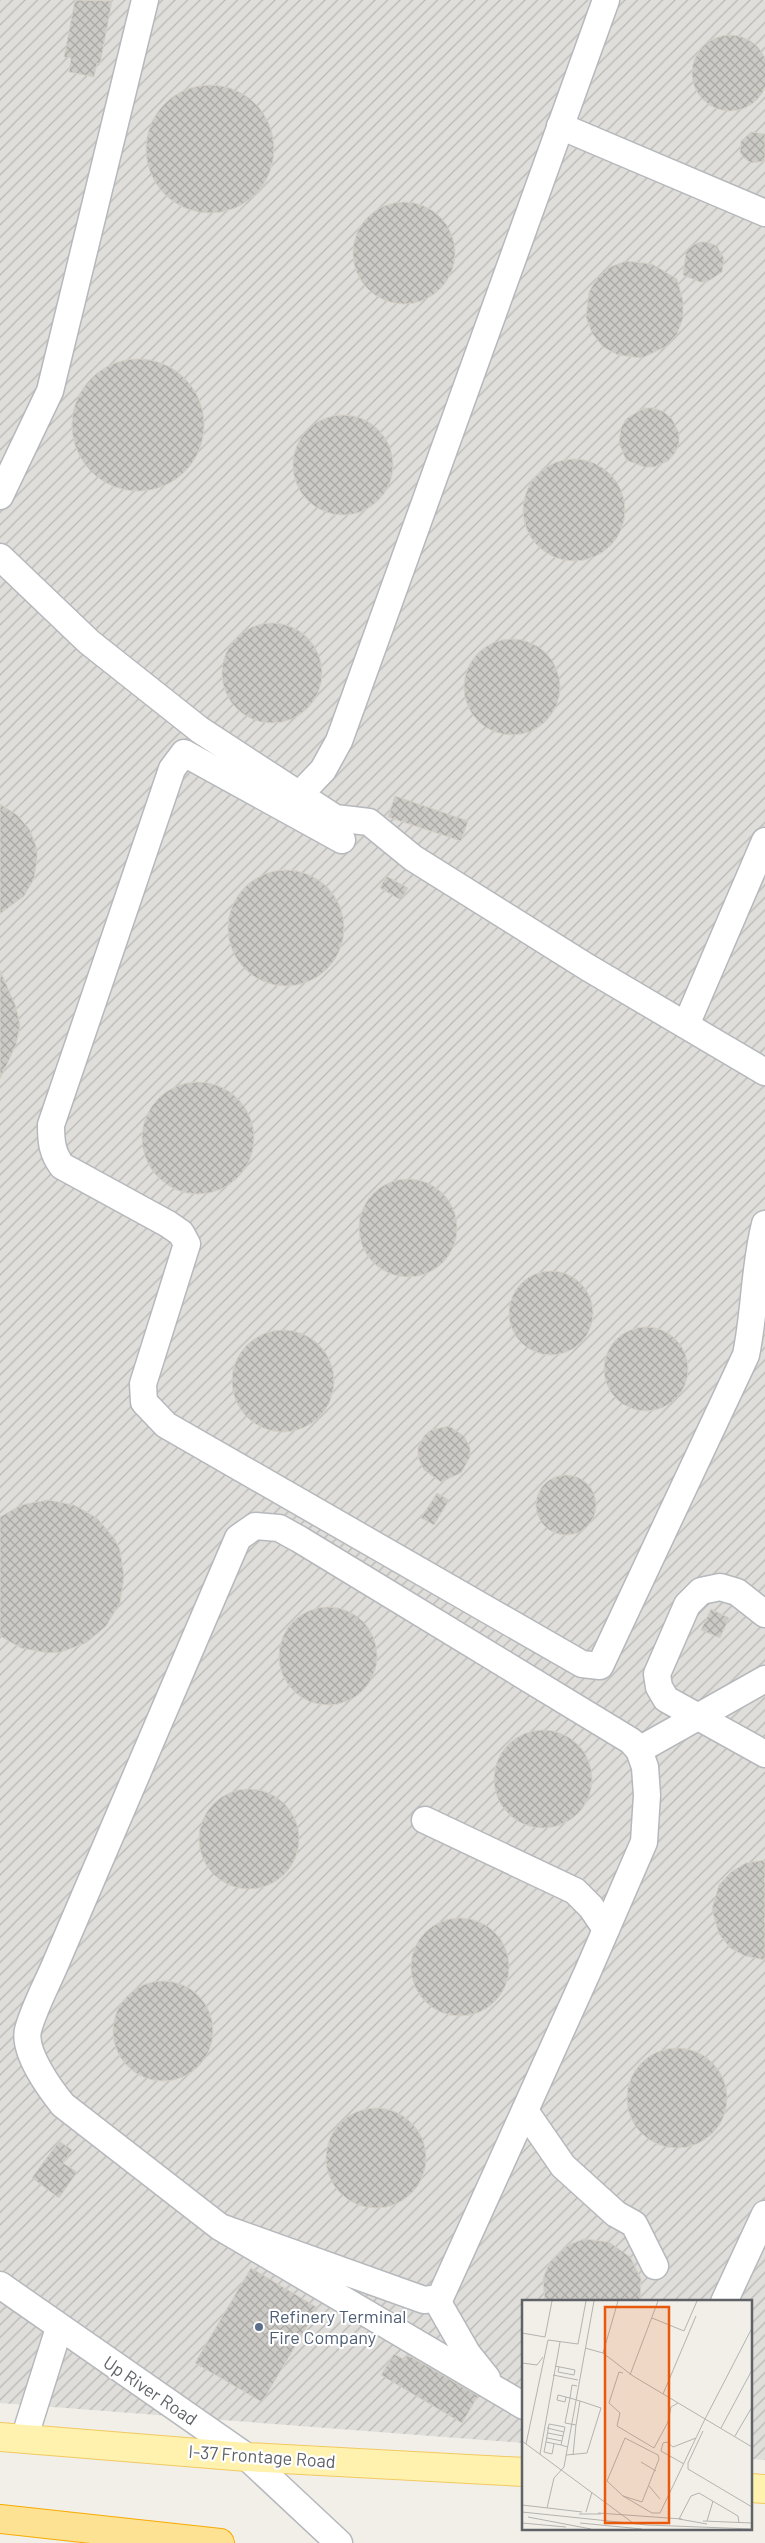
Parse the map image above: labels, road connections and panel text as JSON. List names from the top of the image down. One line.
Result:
{"streets":{"main road":["I-37 Frontage Road"],"street":["Up River Road"]},"crossings":[["Up River Road","I-37 Frontage Road"]],"places":["Refinery Terminal Fire Company"]}
